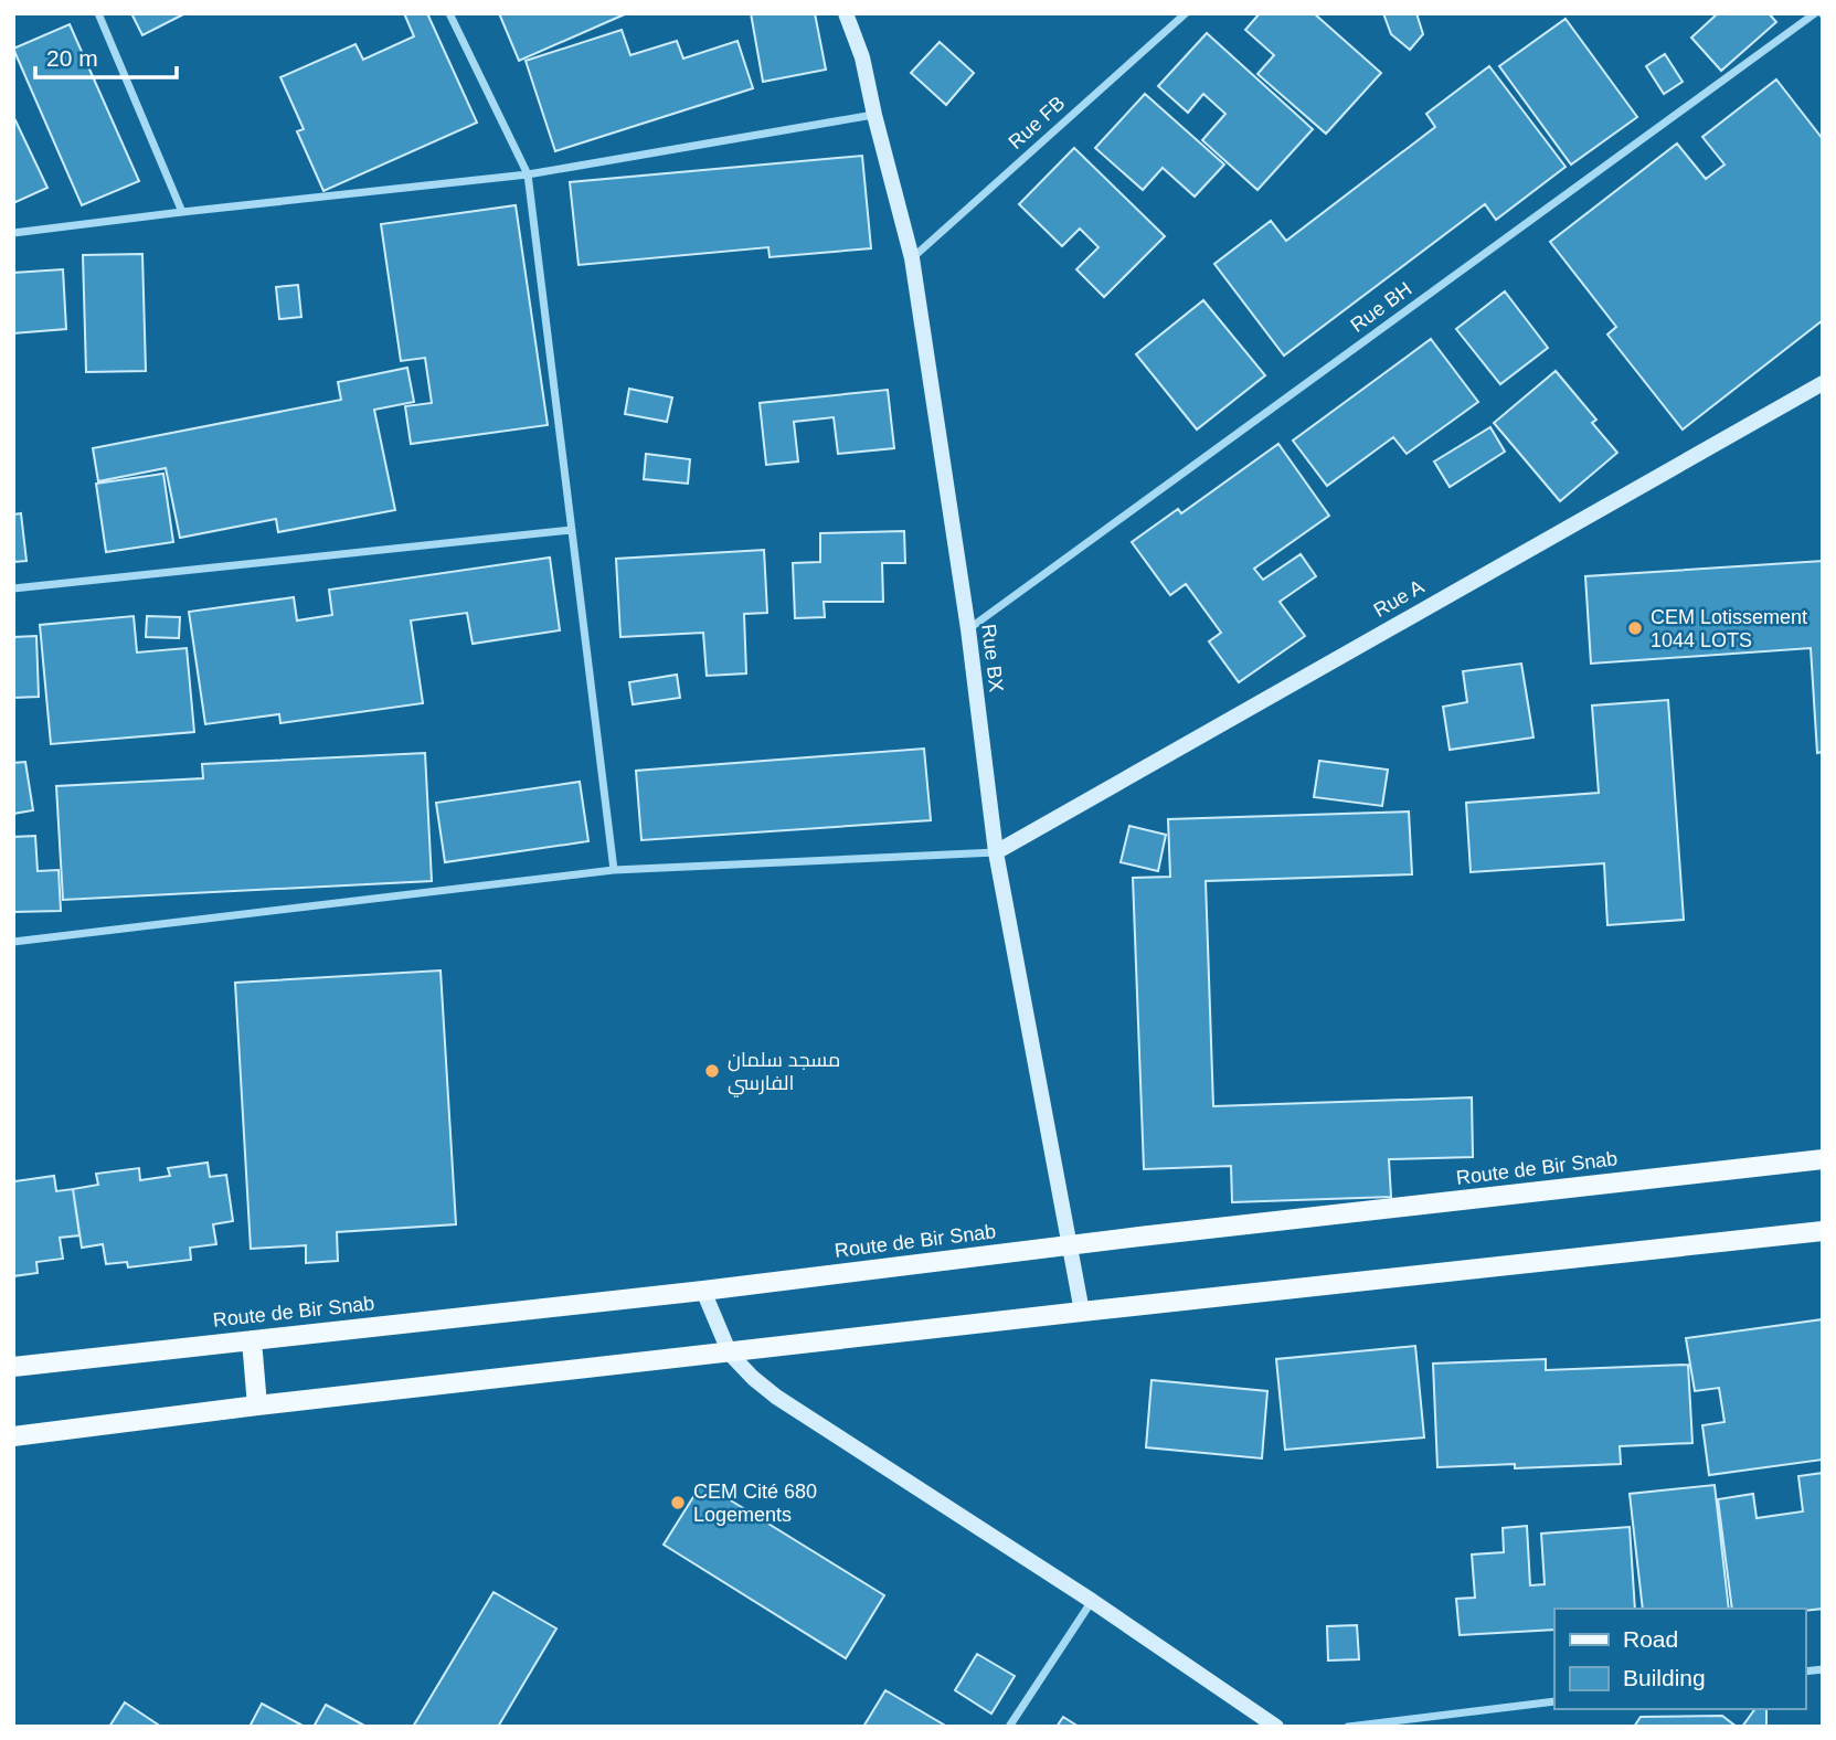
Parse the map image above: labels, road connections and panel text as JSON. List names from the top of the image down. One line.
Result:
{"streets":{"main road":["Route de Bir Snab"],"street":["Rue FB","Rue BH","Rue A","Rue BX"]},"crossings":[["Rue FB","Rue BX"],["Rue BH","Rue BX"],["Rue A","Rue BX"],["Rue BX","Route de Bir Snab"]],"places":["CEM Lotissement 1044 LOTS","مسجد سلمان الفارسي","CEM Cité 680 Logements"],"legend":["Road","Building"],"scale_bar":"20 m"}
